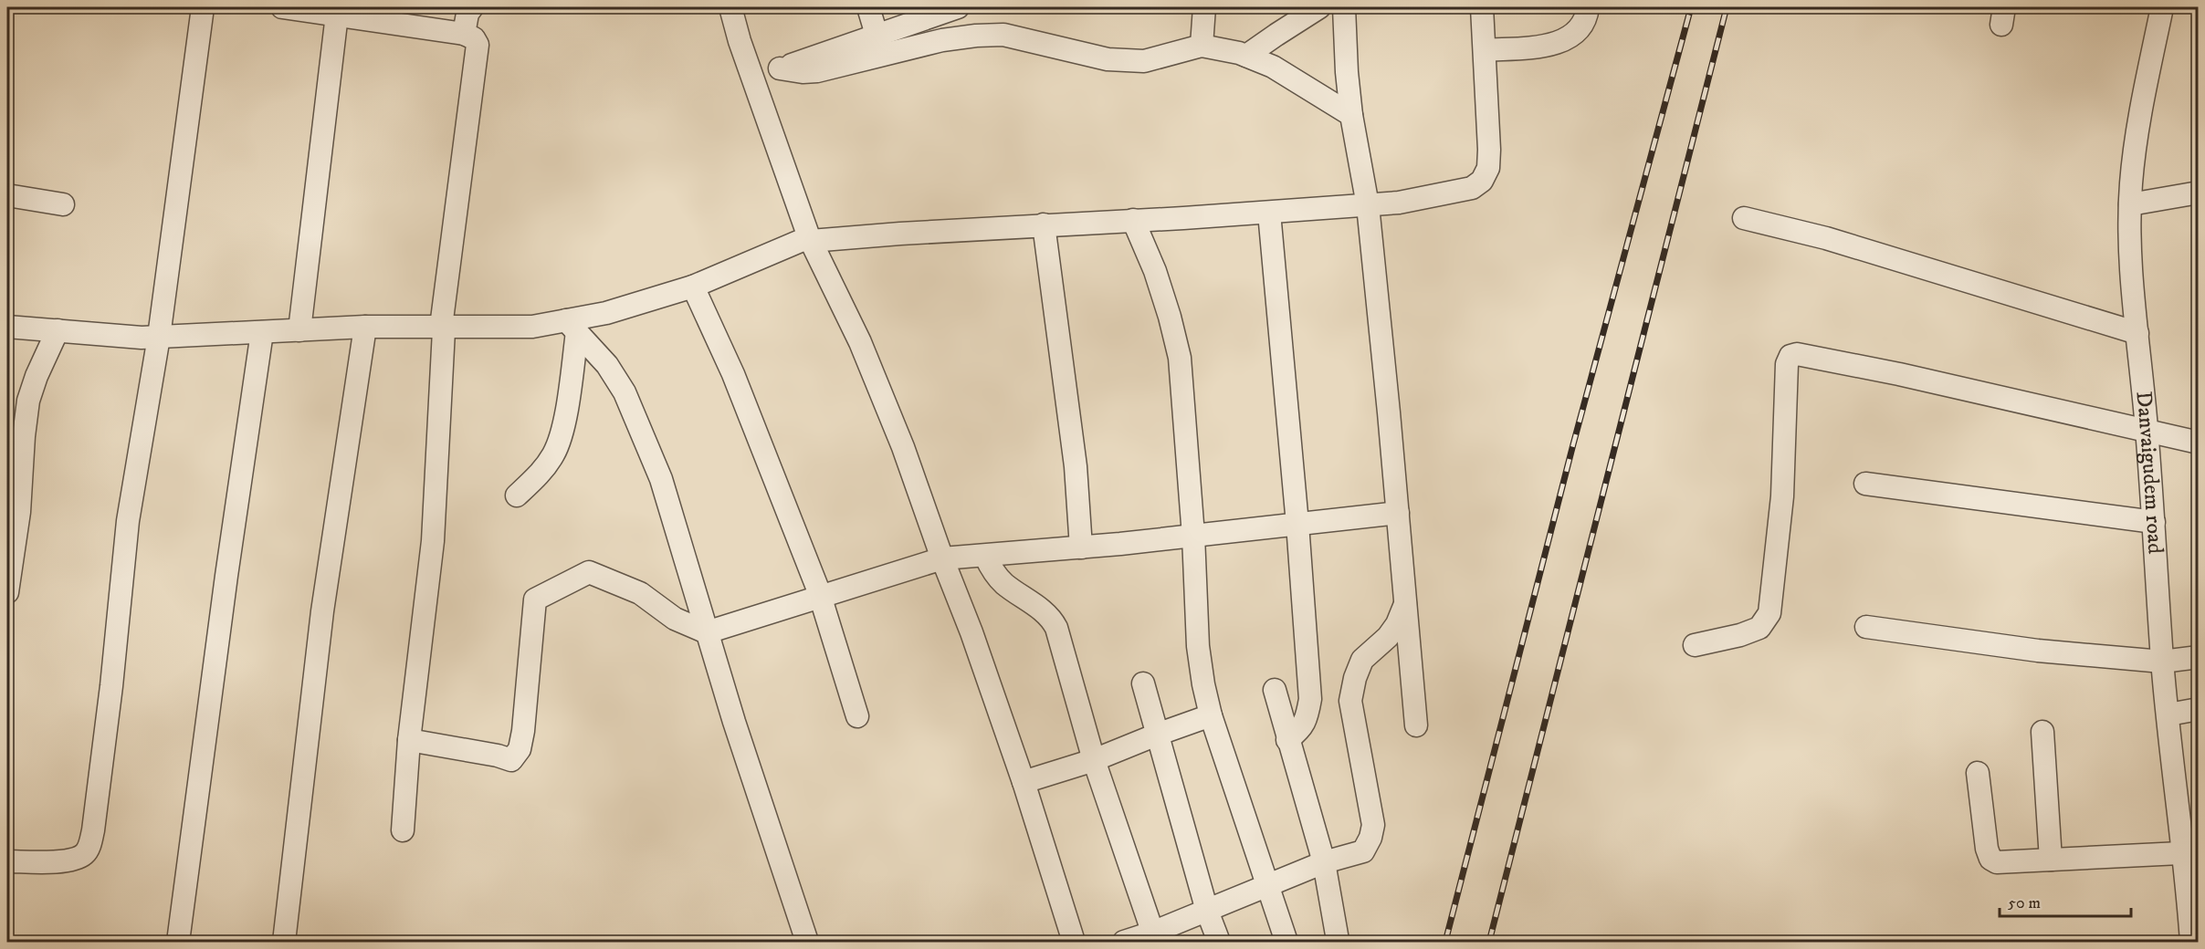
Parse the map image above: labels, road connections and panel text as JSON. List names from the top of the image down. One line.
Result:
{"streets":{"street":["Danvaigudem road"]},"scale_bar":"50 m"}
